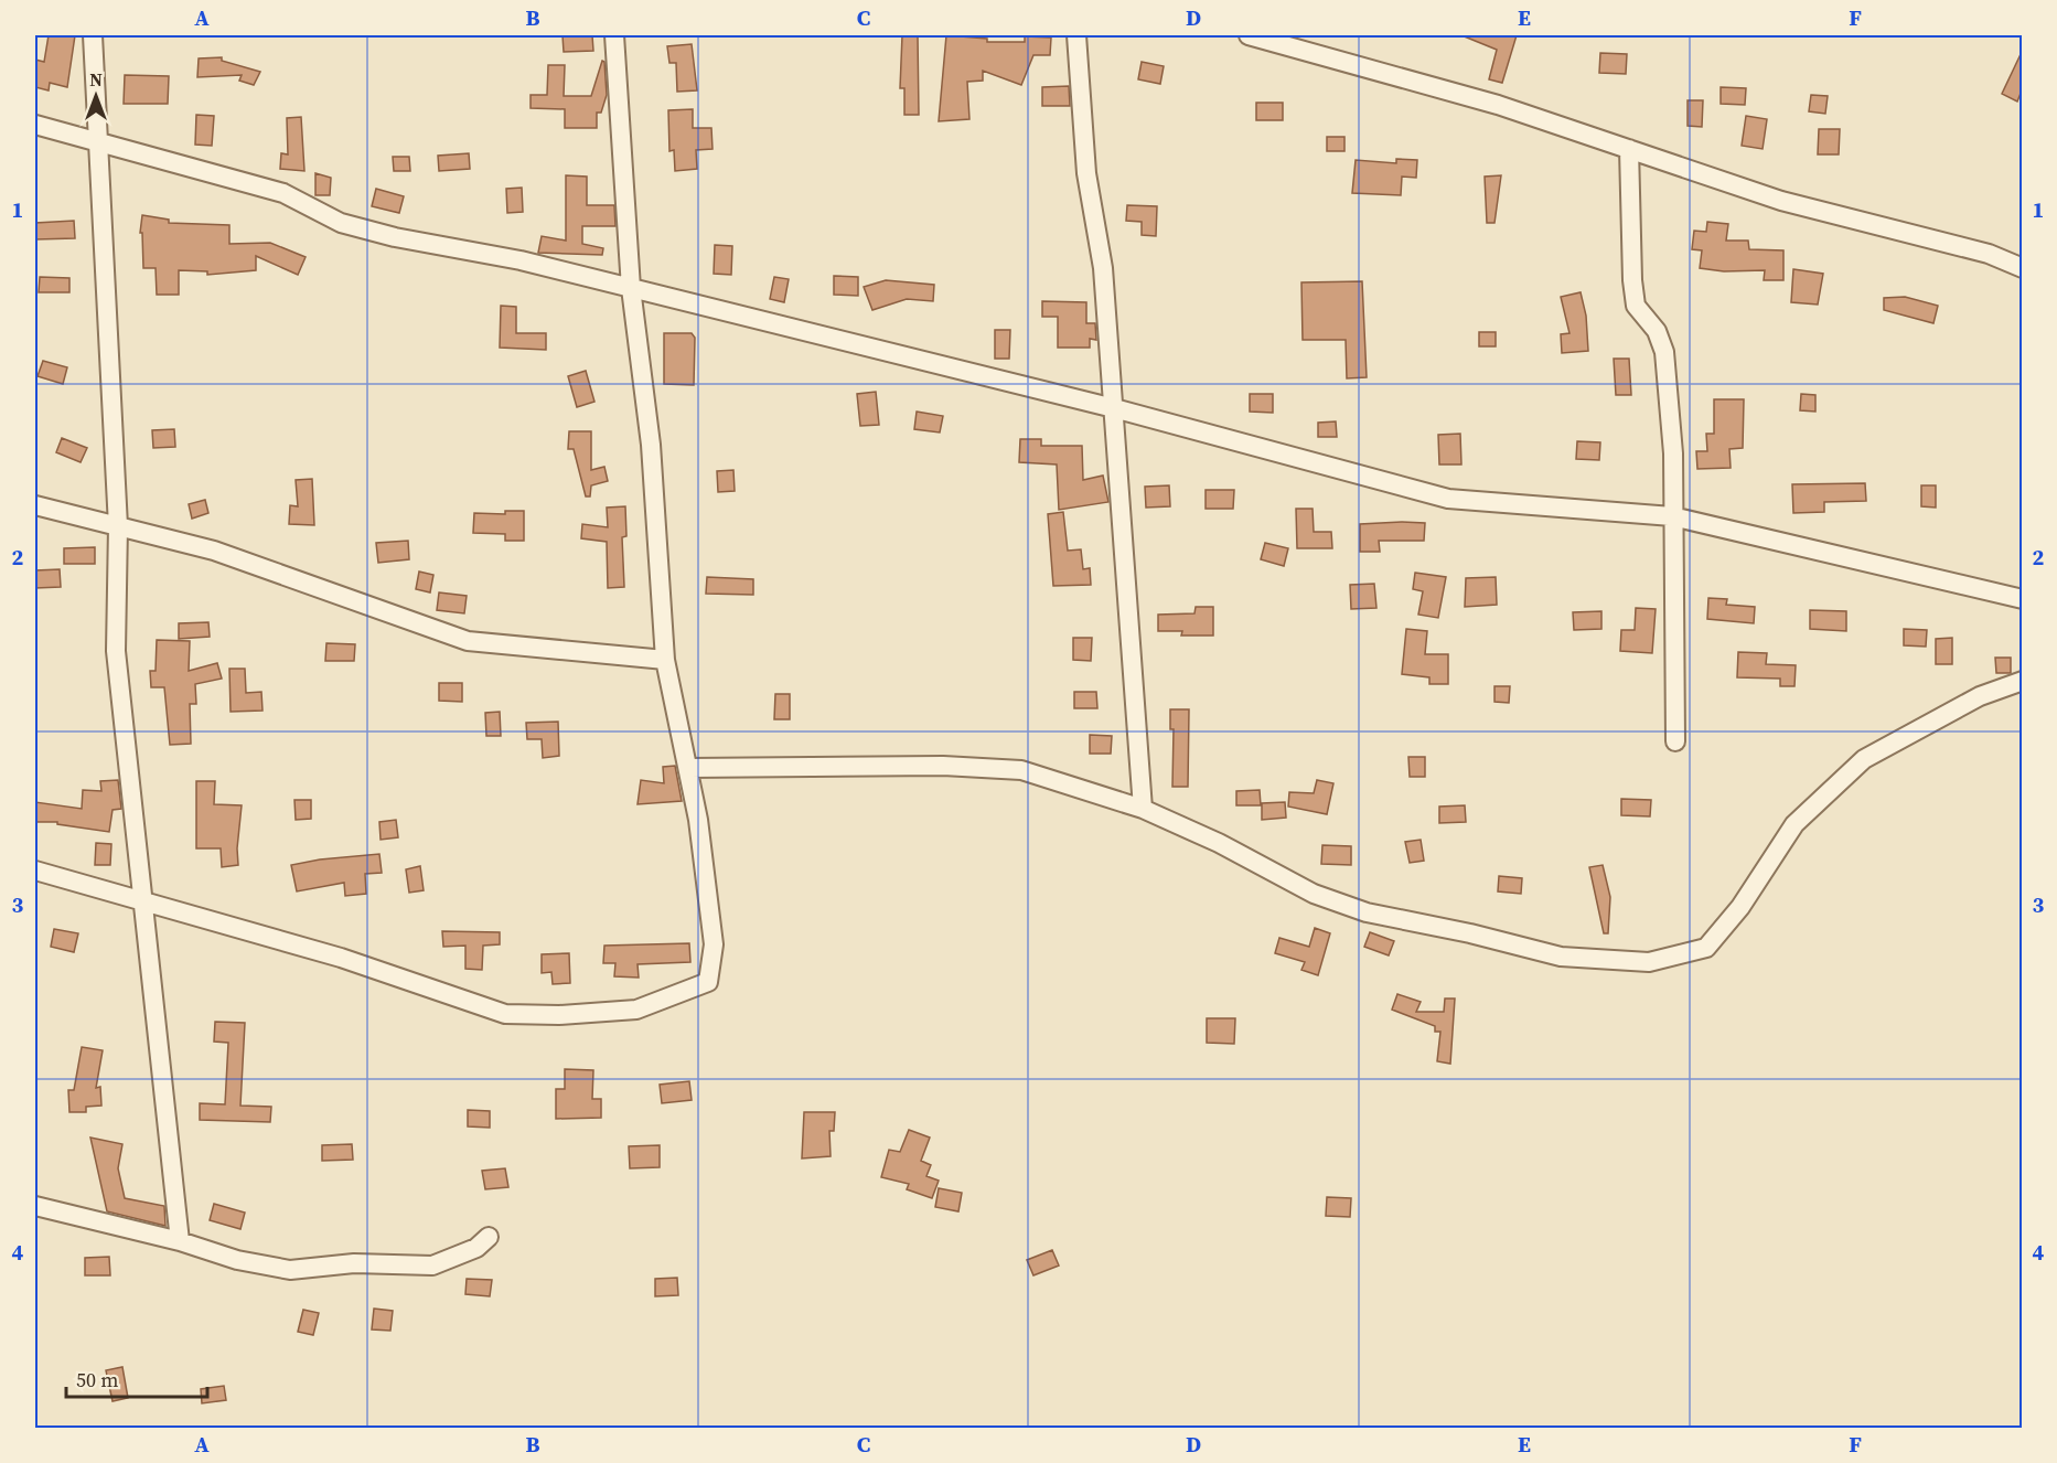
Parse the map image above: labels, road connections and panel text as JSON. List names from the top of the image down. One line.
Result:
{"scale_bar":"50 m","north":"top","grid":{"columns":["A","B","C","D","E","F"],"rows":["1","2","3","4"]}}
